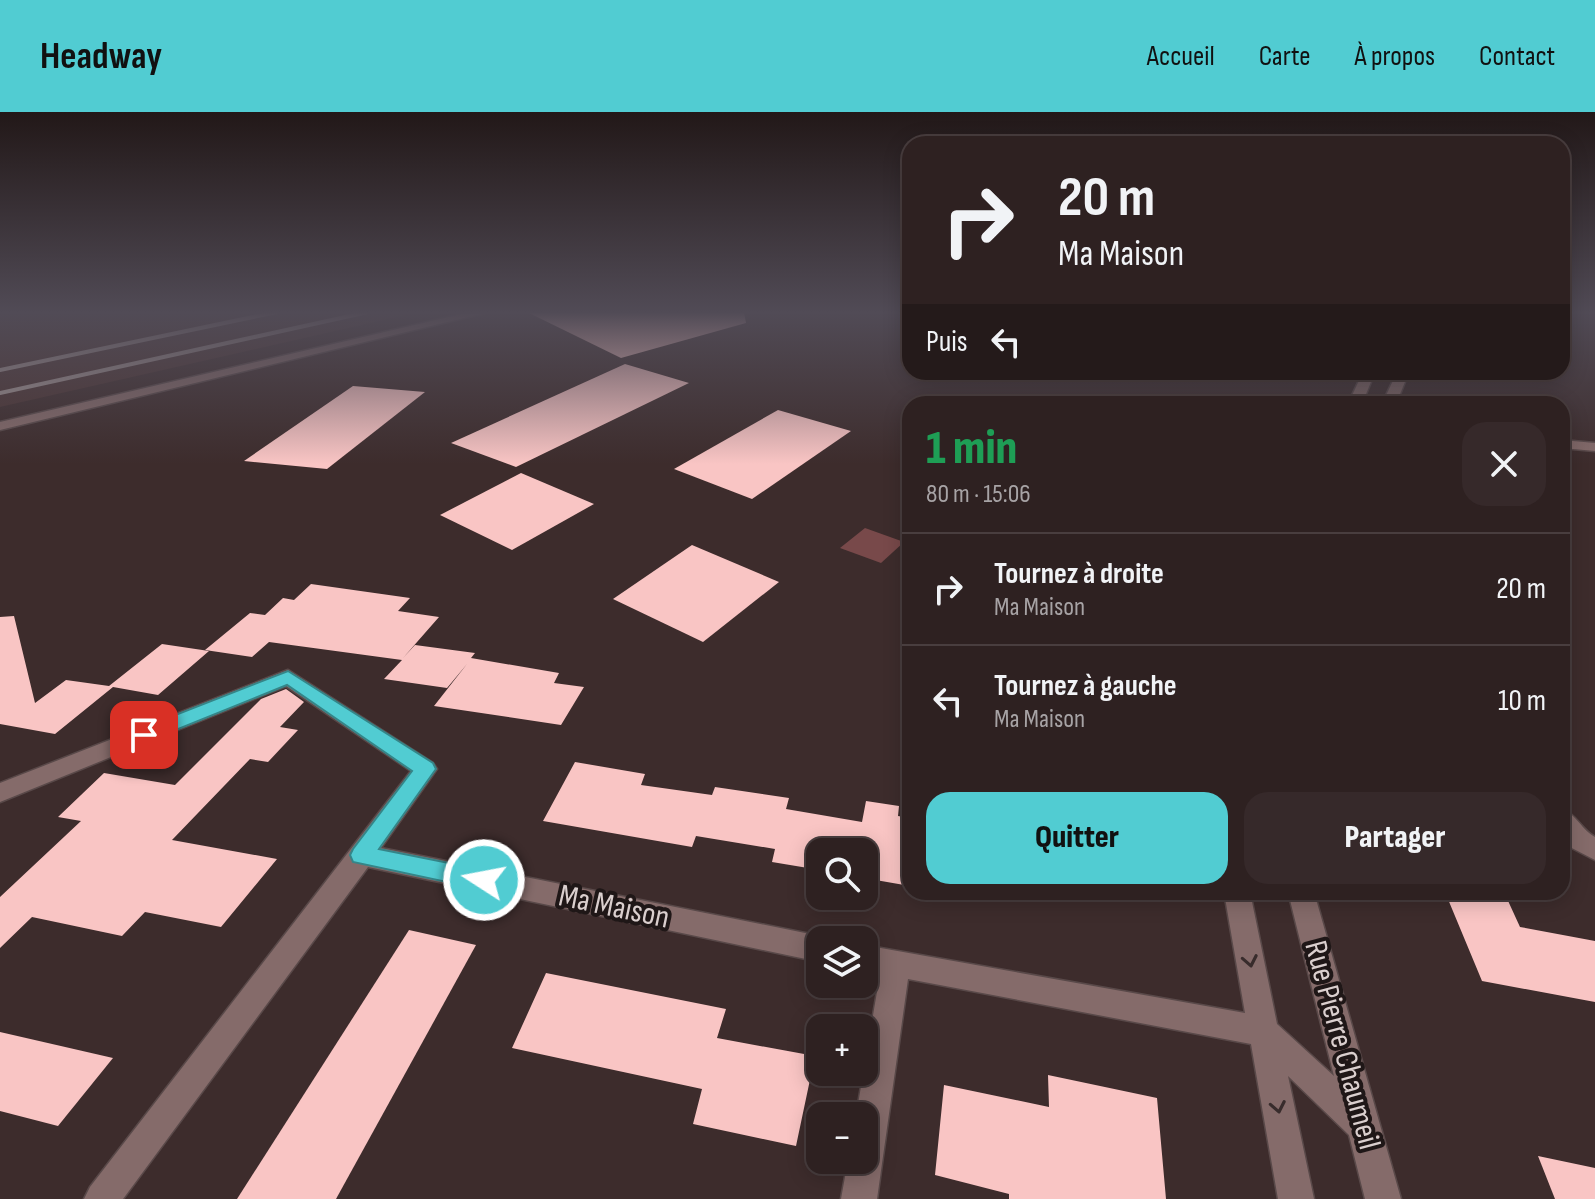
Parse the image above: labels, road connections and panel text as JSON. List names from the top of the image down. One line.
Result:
{"streets":{"street":["Ma Maison","Rue Pierre Chaumeil"]},"page":{"header":"Headway","nav":["Accueil","Carte","À propos","Contact"],"turn":["20 m","Ma Maison"],"then":"Puis","heading":["1 min","80 m · 15:06"],"list":[{"name":"Tournez à droite","note":"Ma Maison","value":"20 m"},{"name":"Tournez à gauche","note":"Ma Maison","value":"10 m"}],"buttons":["Quitter","Partager"],"map_buttons":["+","−"]}}
